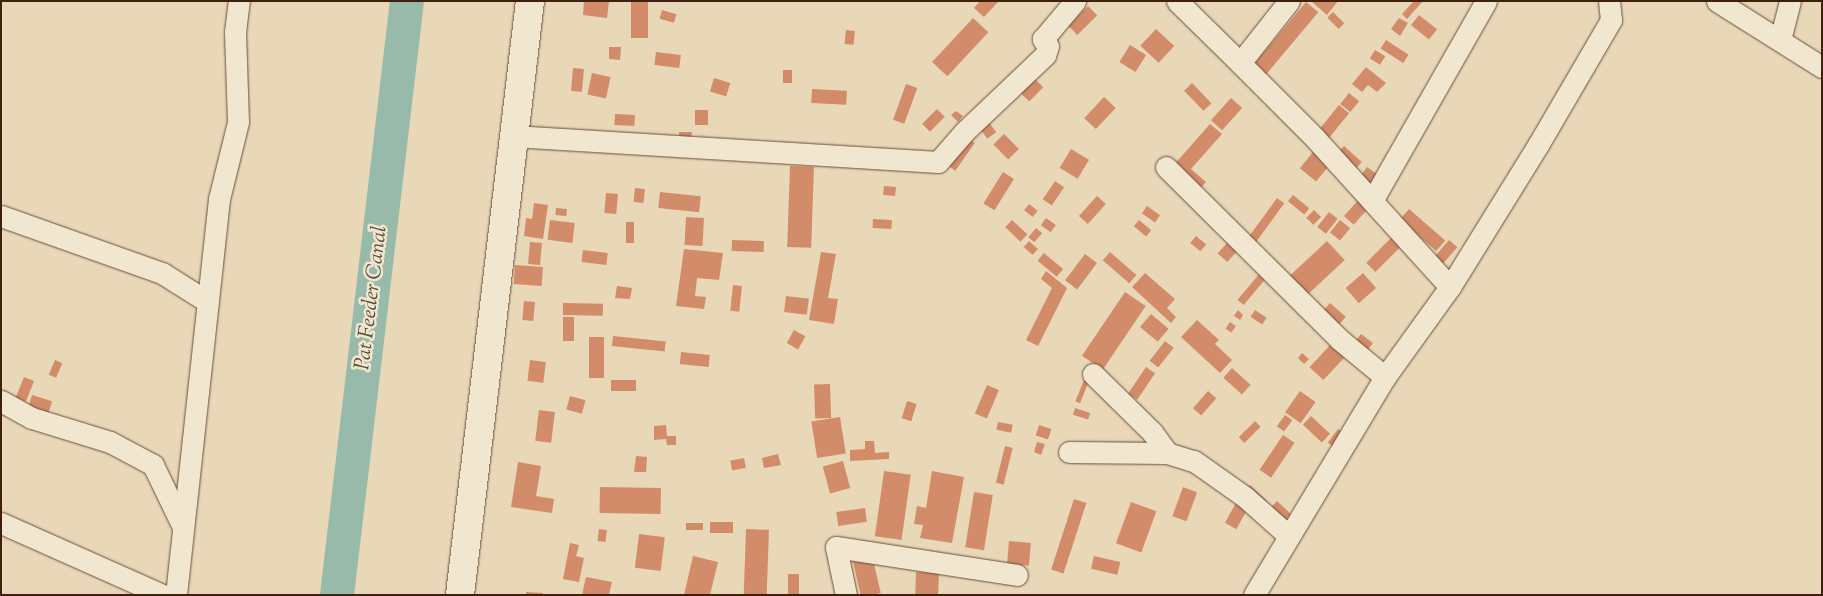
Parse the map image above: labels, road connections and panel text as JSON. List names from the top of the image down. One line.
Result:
{"water":["Pat Feeder Canal"]}
